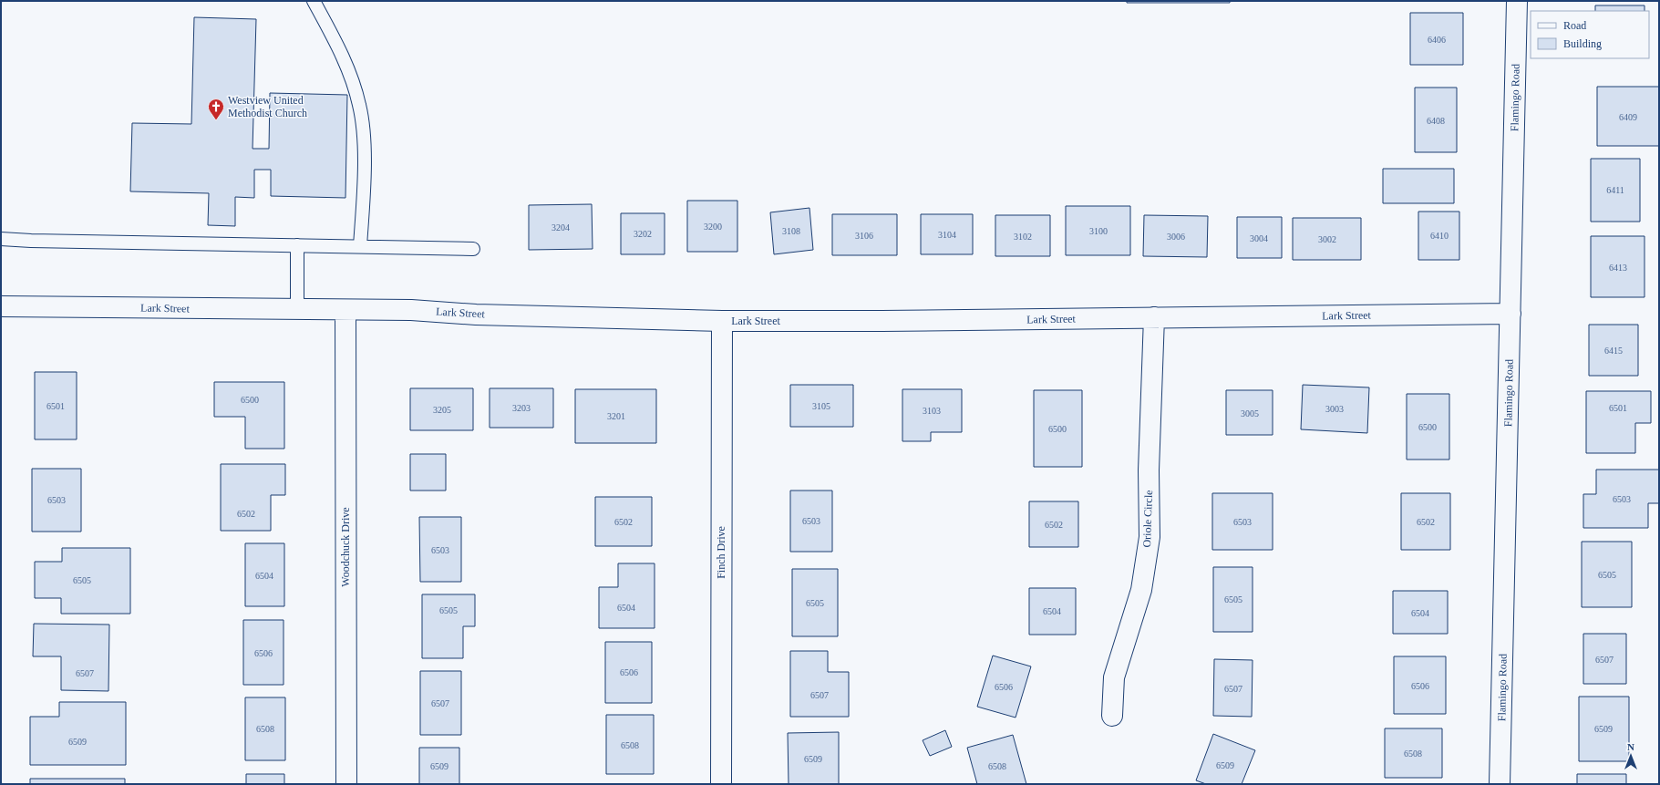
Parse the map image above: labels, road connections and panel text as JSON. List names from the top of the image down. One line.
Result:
{"streets":{"street":["Flamingo Road","Lark Street","Oriole Circle","Woodchuck Drive","Finch Drive"]},"crossings":[["Flamingo Road","Lark Street"],["Lark Street","Oriole Circle"],["Lark Street","Woodchuck Drive"],["Lark Street","Finch Drive"]],"places":{"church":["Westview United Methodist Church"]},"house_numbers":["6406","6409","6408","6411","3200","3204","3108","3100","3202","3104","3106","6410","3102","3006","3004","3002","6413","6415","6500","6501","3105","3203","6501","3003","3205","3103","3005","3201","6500","6500","6503","6503","6502","6503","6502","6503","6502","6502","6503","6505","6504","6505","6505","6505","6504","6505","6504","6504","6506","6507","6506","6507","6506","6506","6507","6507","6507","6508","6509","6509","6508","6508","6509","6509","6509","6508"],"legend":["Road","Building"],"north":"top"}
